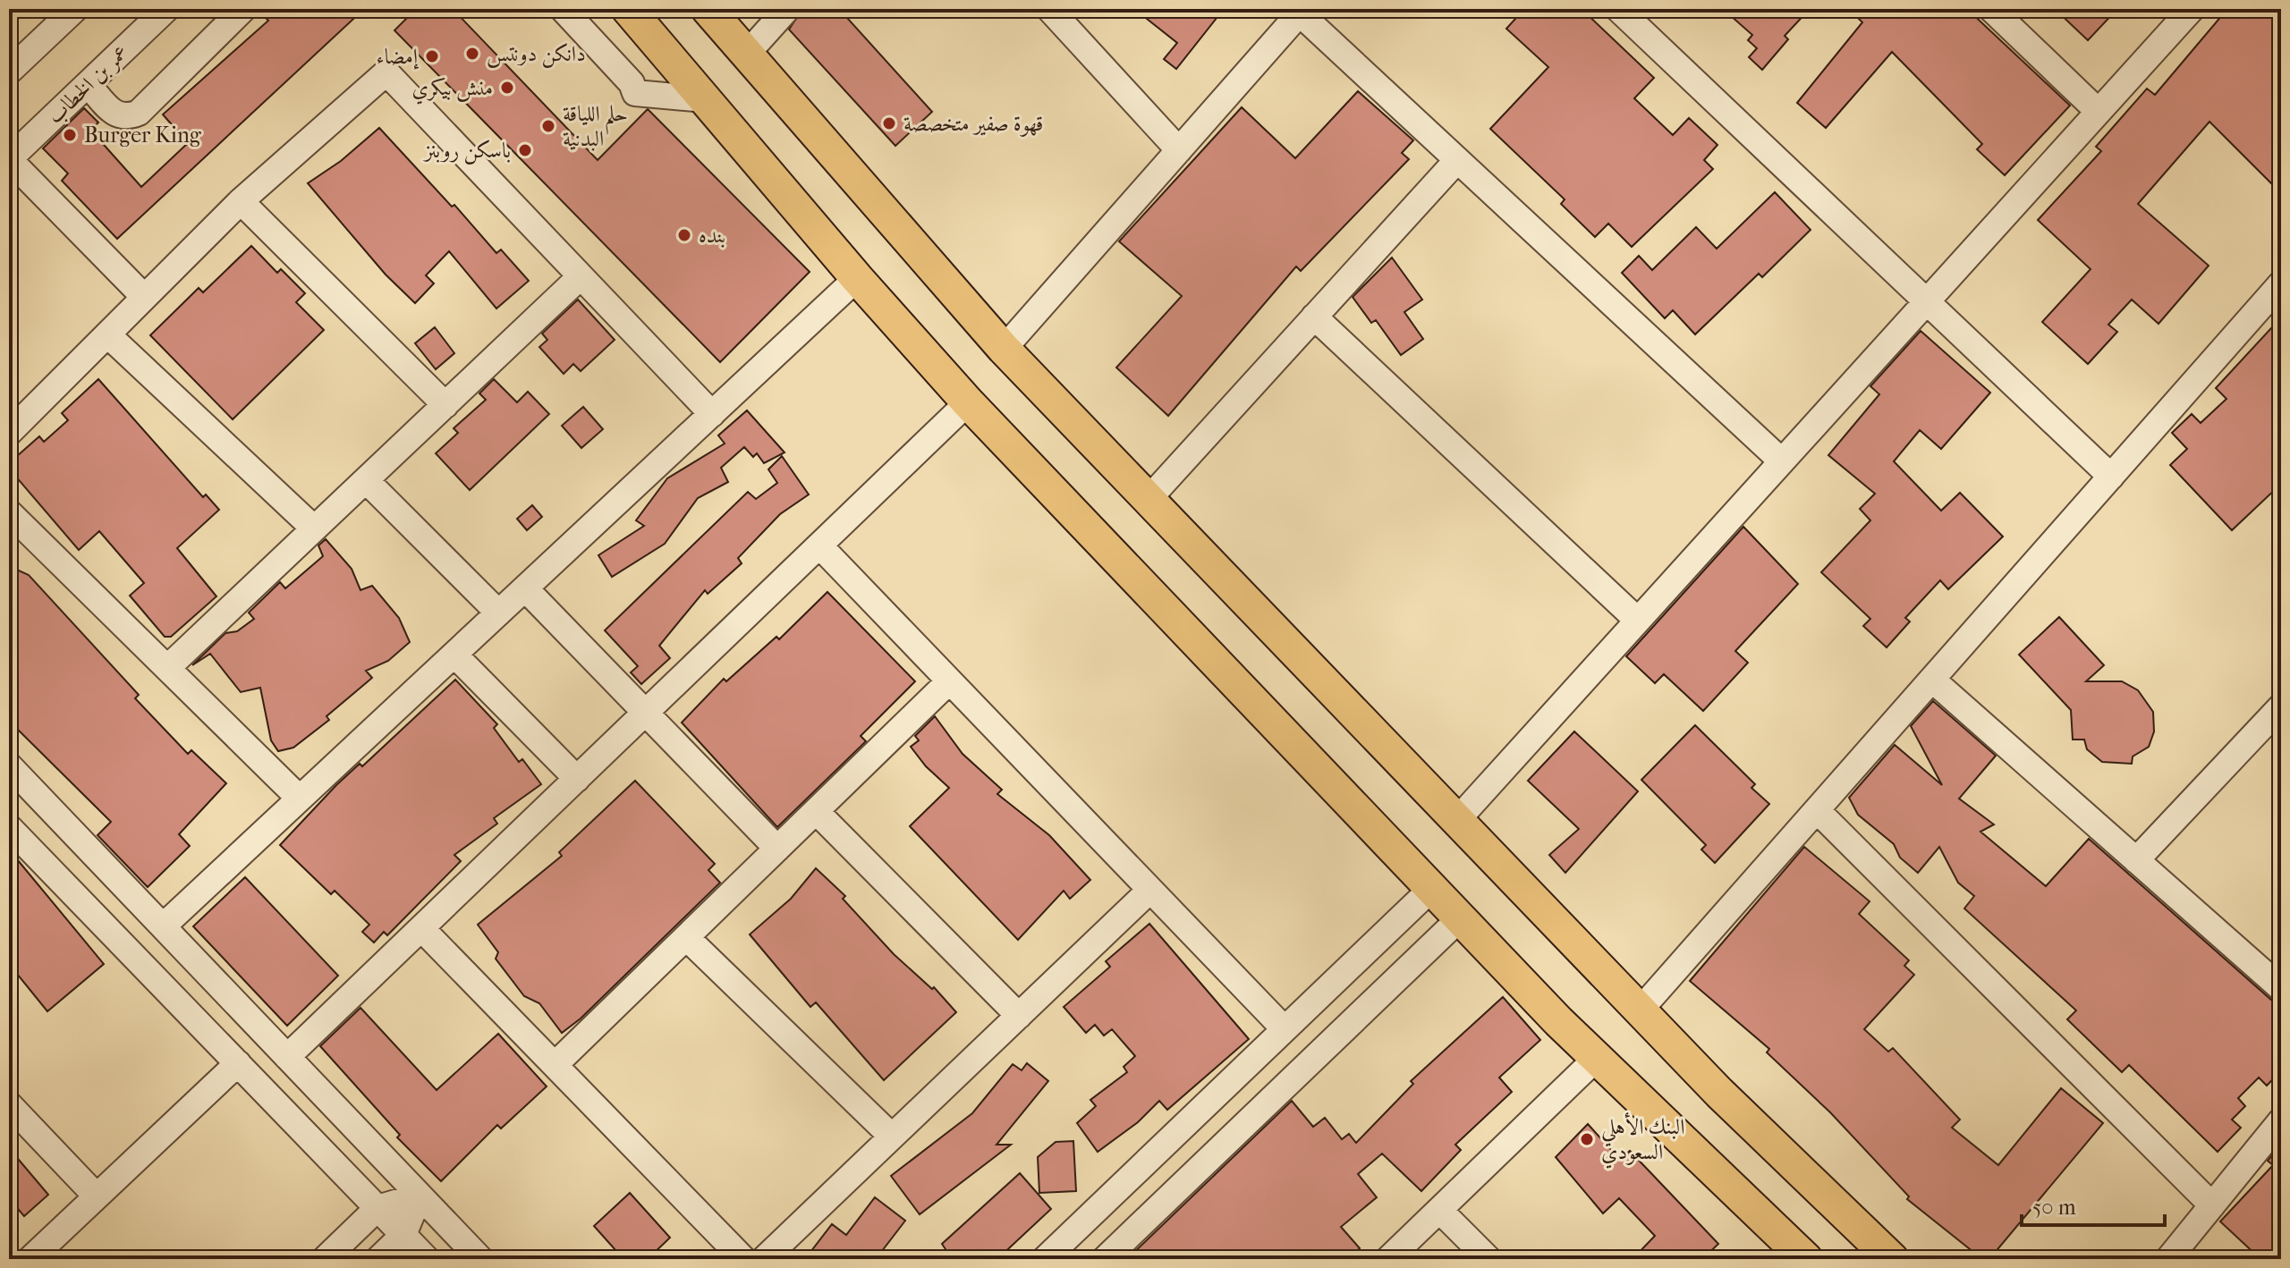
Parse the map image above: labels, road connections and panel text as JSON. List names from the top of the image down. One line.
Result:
{"streets":{"street":["عمر بن الخطاب"]},"places":["دانكن دونتس","إمضاء","منش بيكري","قهوة صفير متخصصة","حلم اللياقة البدنية","Burger King","باسكن روبنز","بنده","البنك الأهلي السعودي"],"scale_bar":"50 m"}
